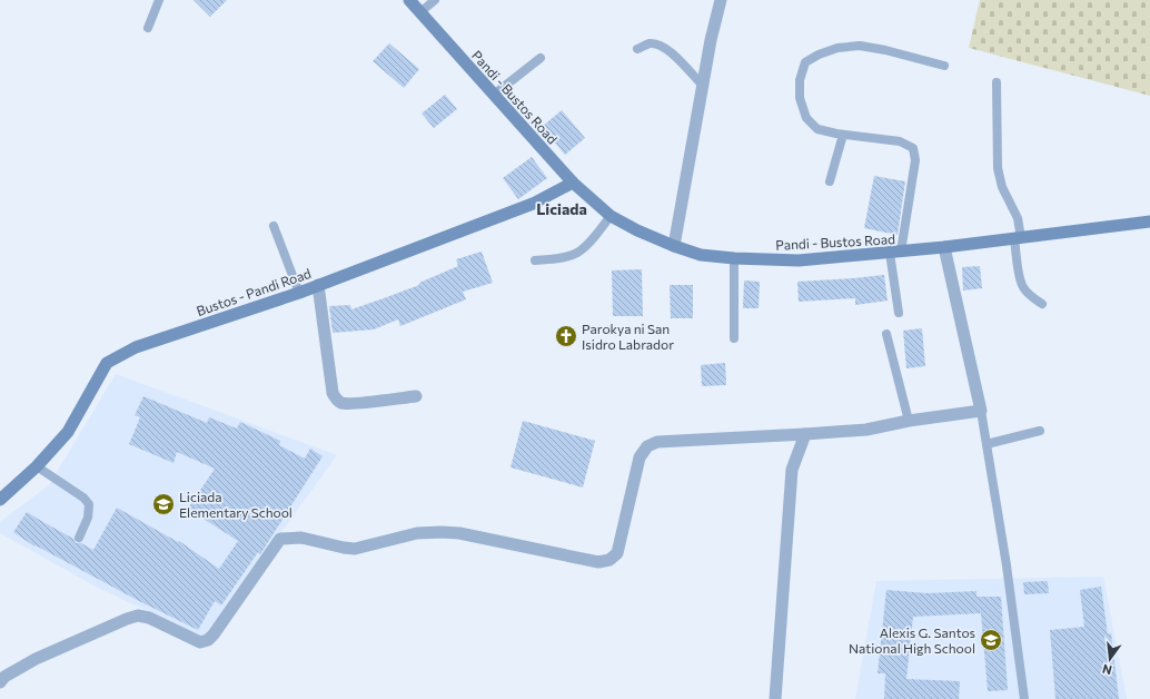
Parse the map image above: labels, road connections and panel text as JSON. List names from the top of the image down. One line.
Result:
{"streets":{"main road":["Pandi - Bustos Road","Bustos - Pandi Road"]},"crossings":[["Pandi - Bustos Road","Bustos - Pandi Road"]],"districts":["Liciada"],"places":{"church":["Parokya ni San Isidro Labrador"],"school or university":["Liciada Elementary School","Alexis G. Santos National High School"]},"north":"bottom"}
